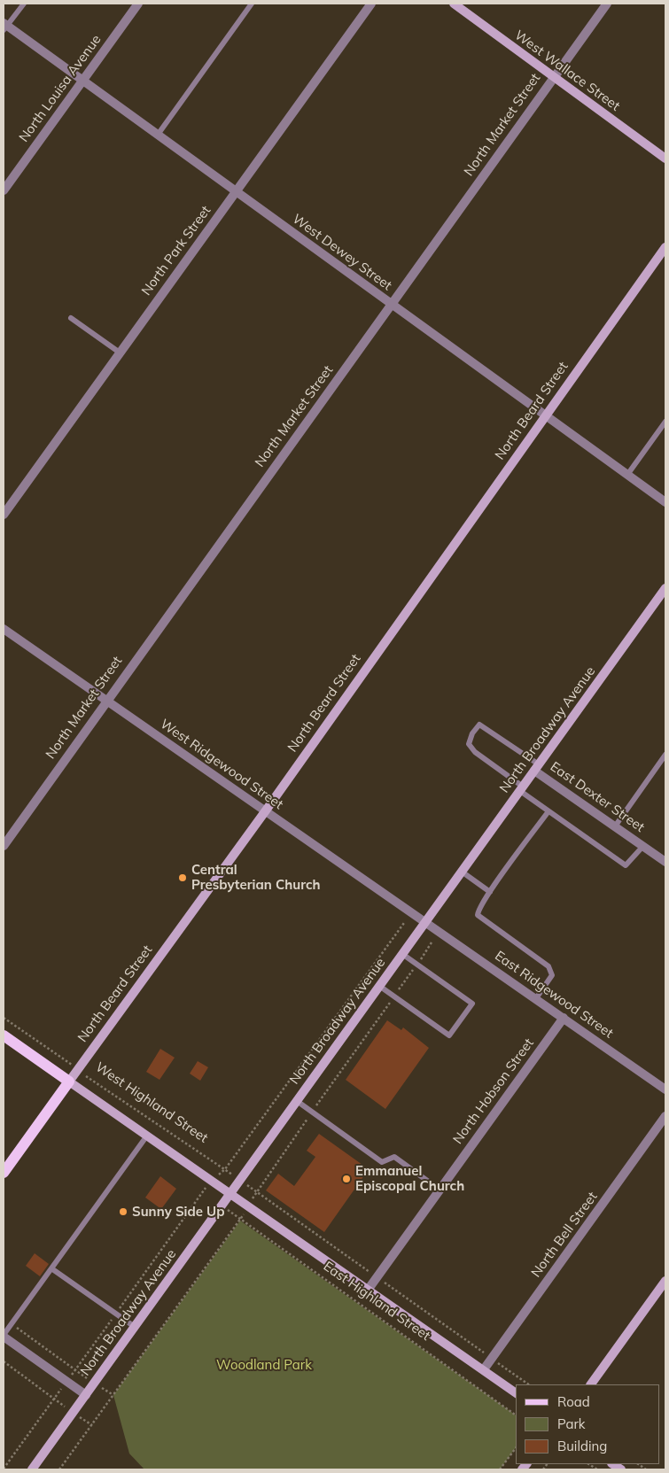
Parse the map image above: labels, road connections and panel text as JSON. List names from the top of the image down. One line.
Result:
{"streets":{"main road":["North Beard Street"],"street":["West Wallace Street","North Louisa Avenue","North Market Street","North Park Street","West Dewey Street","North Broadway Avenue","West Ridgewood Street","East Dexter Street","East Ridgewood Street","North Hobson Street","North Bell Street","East Highland Street"],"path":["West Highland Street"]},"crossings":[["West Wallace Street","North Market Street"],["North Louisa Avenue","West Dewey Street"],["North Market Street","West Dewey Street"],["North Market Street","West Ridgewood Street"],["North Park Street","West Dewey Street"],["West Dewey Street","North Beard Street"],["North Beard Street","West Ridgewood Street"],["North Beard Street","West Highland Street"],["North Broadway Avenue","West Ridgewood Street"],["North Broadway Avenue","East Dexter Street"],["North Broadway Avenue","East Ridgewood Street"],["North Broadway Avenue","West Highland Street"],["North Broadway Avenue","East Highland Street"],["West Ridgewood Street","East Ridgewood Street"],["East Ridgewood Street","North Hobson Street"],["North Hobson Street","East Highland Street"],["North Bell Street","East Highland Street"]],"parks":["Woodland Park"],"places":["Central Presbyterian Church","Emmanuel Episcopal Church","Sunny Side Up"],"legend":["Road","Park","Building"]}
